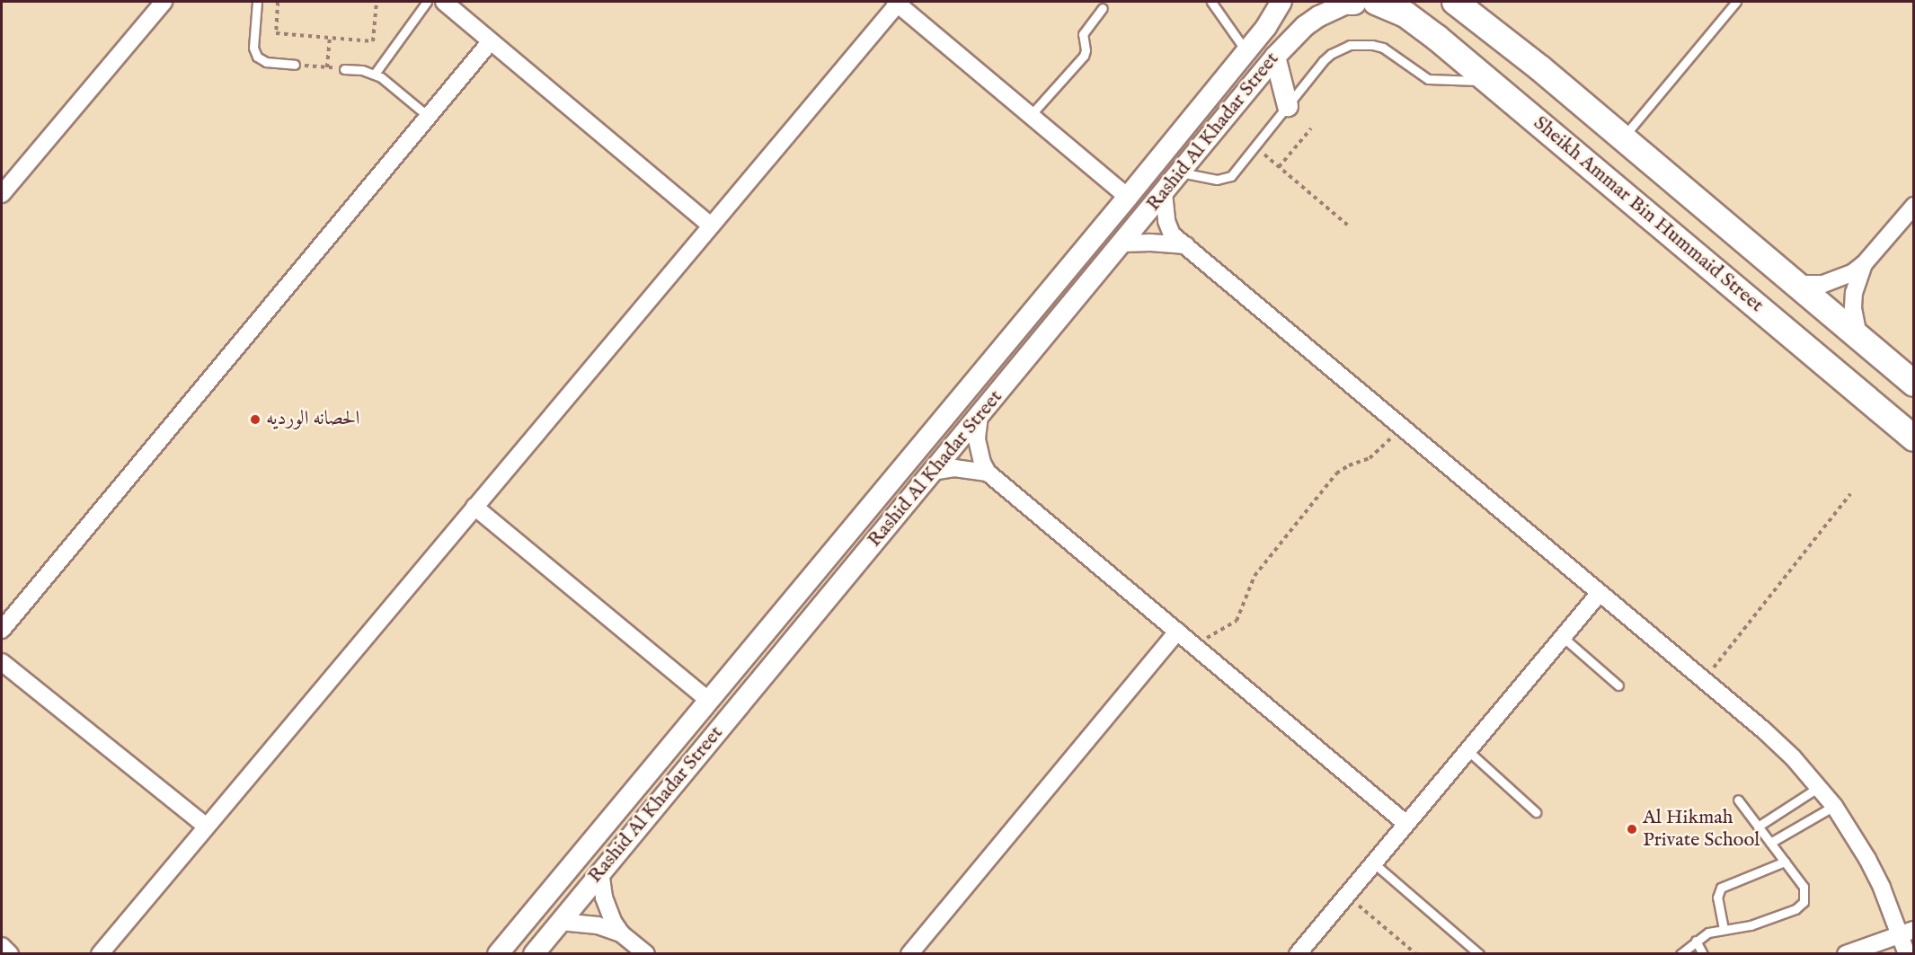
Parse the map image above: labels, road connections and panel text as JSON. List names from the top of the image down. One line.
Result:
{"streets":{"main road":["Sheikh Ammar Bin Hummaid Street"],"street":["Rashid Al Khadar Street"]},"places":["الحصانه الورديه","Al Hikmah Private School"]}
